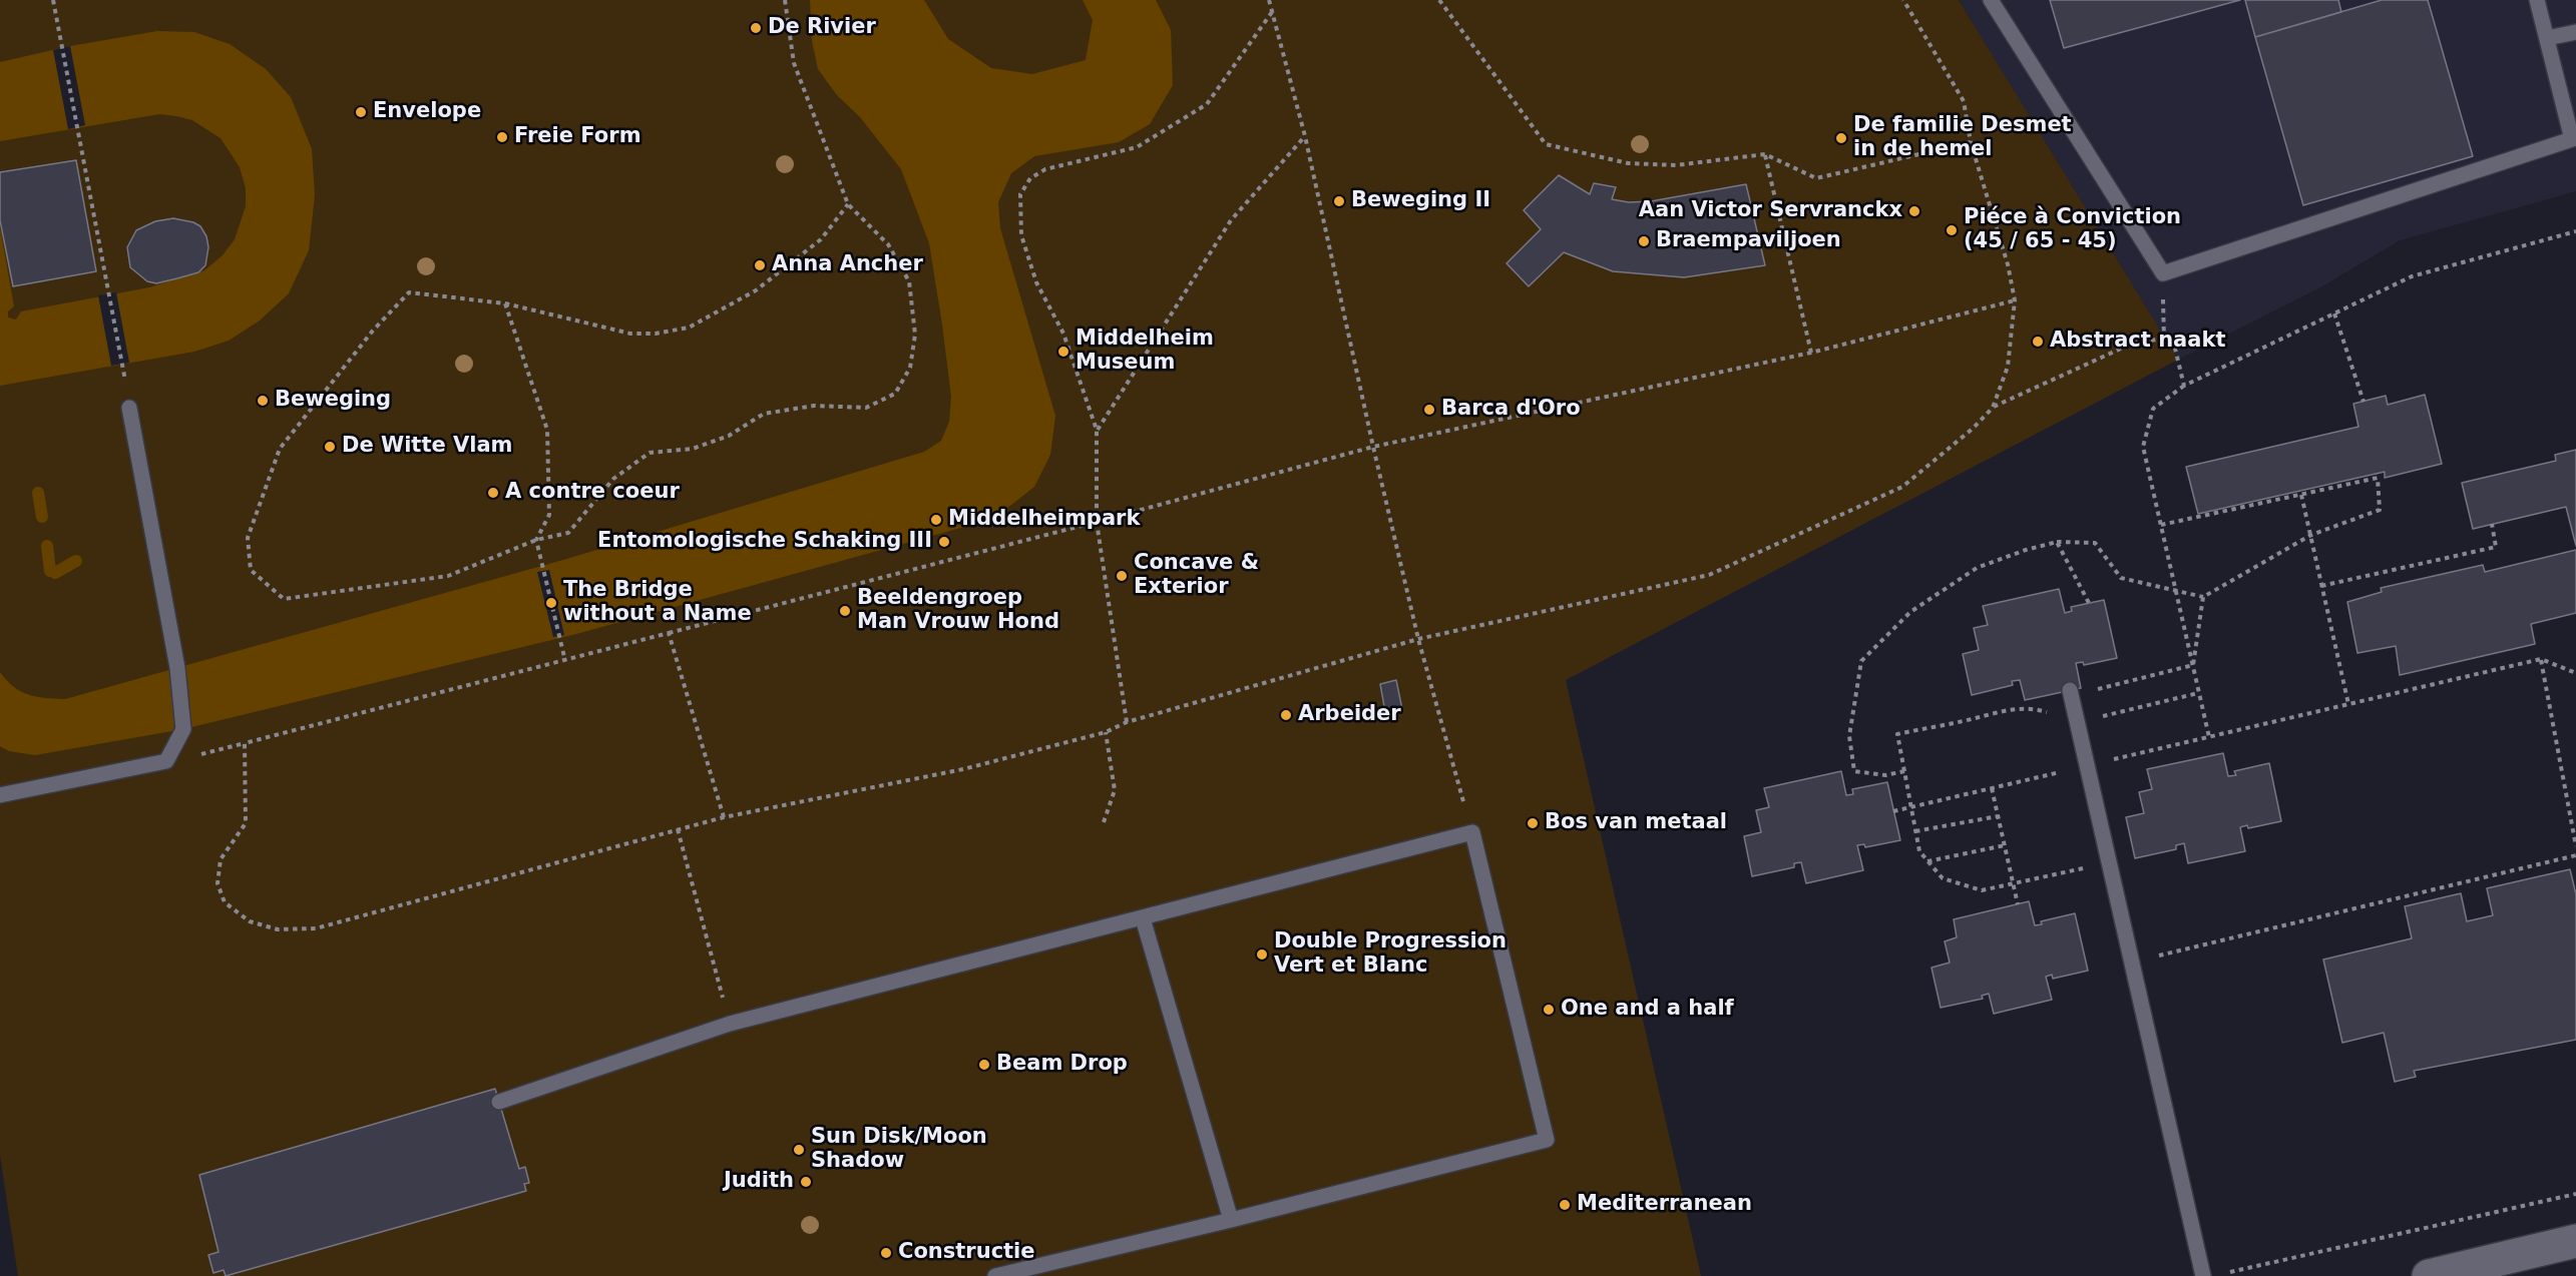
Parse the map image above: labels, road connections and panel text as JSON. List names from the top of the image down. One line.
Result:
{"places":["De Rivier","Envelope","Freie Form","De familie Desmet in de hemel","Beweging II","Aan Victor Servranckx","Piéce à Conviction (45 / 65 - 45)","Braempaviljoen","Anna Ancher","Abstract naakt","Middelheim Museum","Beweging","Barca d'Oro","De Witte Vlam","A contre coeur","Middelheimpark","Entomologische Schaking III","Concave & Exterior","The Bridge without a Name","Beeldengroep Man Vrouw Hond","Arbeider","Bos van metaal","Double Progression Vert et Blanc","One and a half","Beam Drop","Sun Disk/Moon Shadow","Judith","Mediterranean","Constructie"]}
